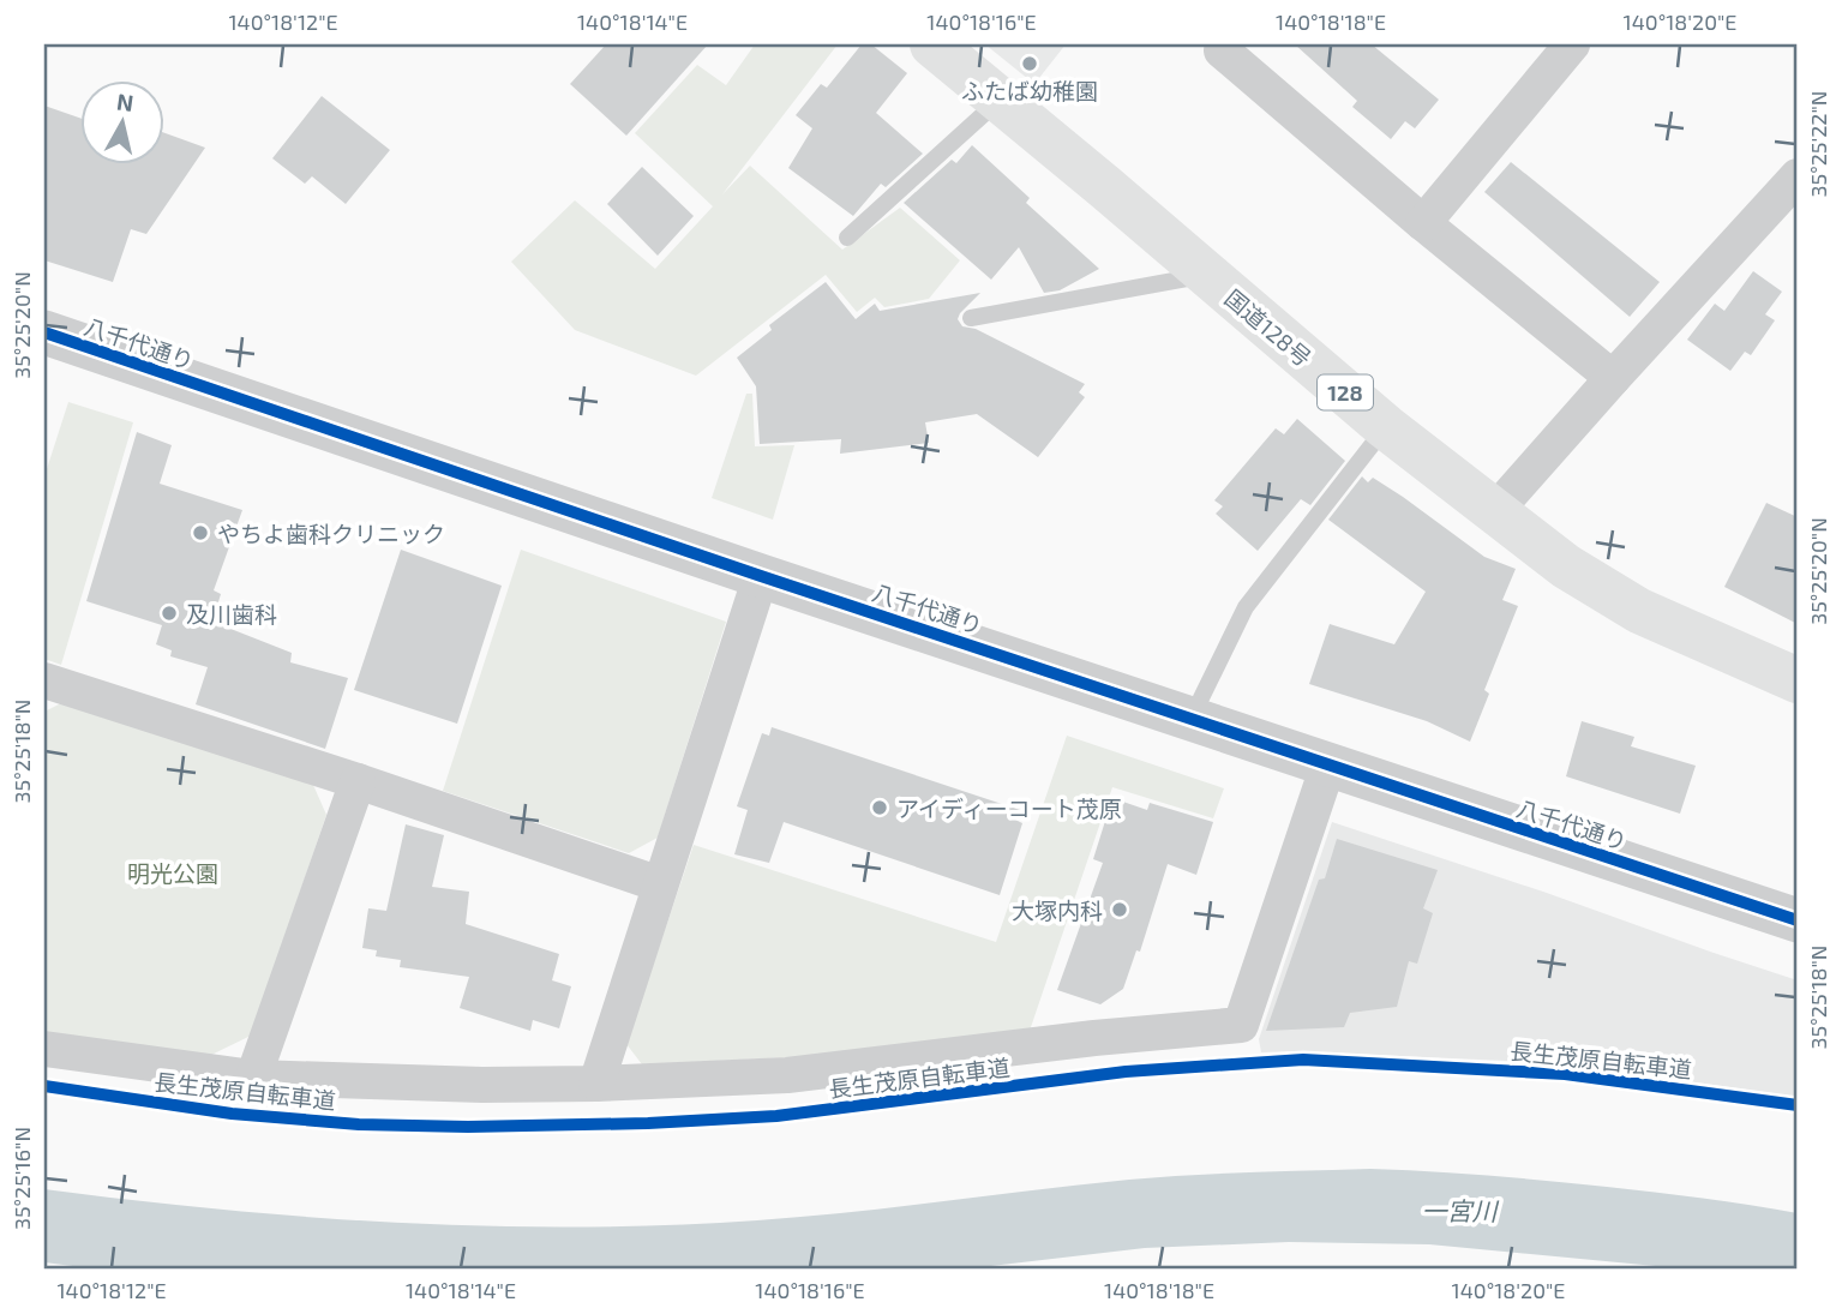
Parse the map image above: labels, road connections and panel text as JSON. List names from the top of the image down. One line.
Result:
{"streets":{"highway":["国道128号","128"],"street":["八千代通り"],"cycle path":["長生茂原自転車道"]},"water":["一宮川"],"parks":["明光公園"],"places":["ふたば幼稚園","やちよ歯科クリニック","及川歯科","アイディーコート茂原","大塚内科"],"north":"top","coordinates":["140°18'12\"E","140°18'14\"E","140°18'16\"E","140°18'18\"E","140°18'20\"E","35°25'22\"N","35°25'20\"N","35°25'18\"N","35°25'16\"N"]}
